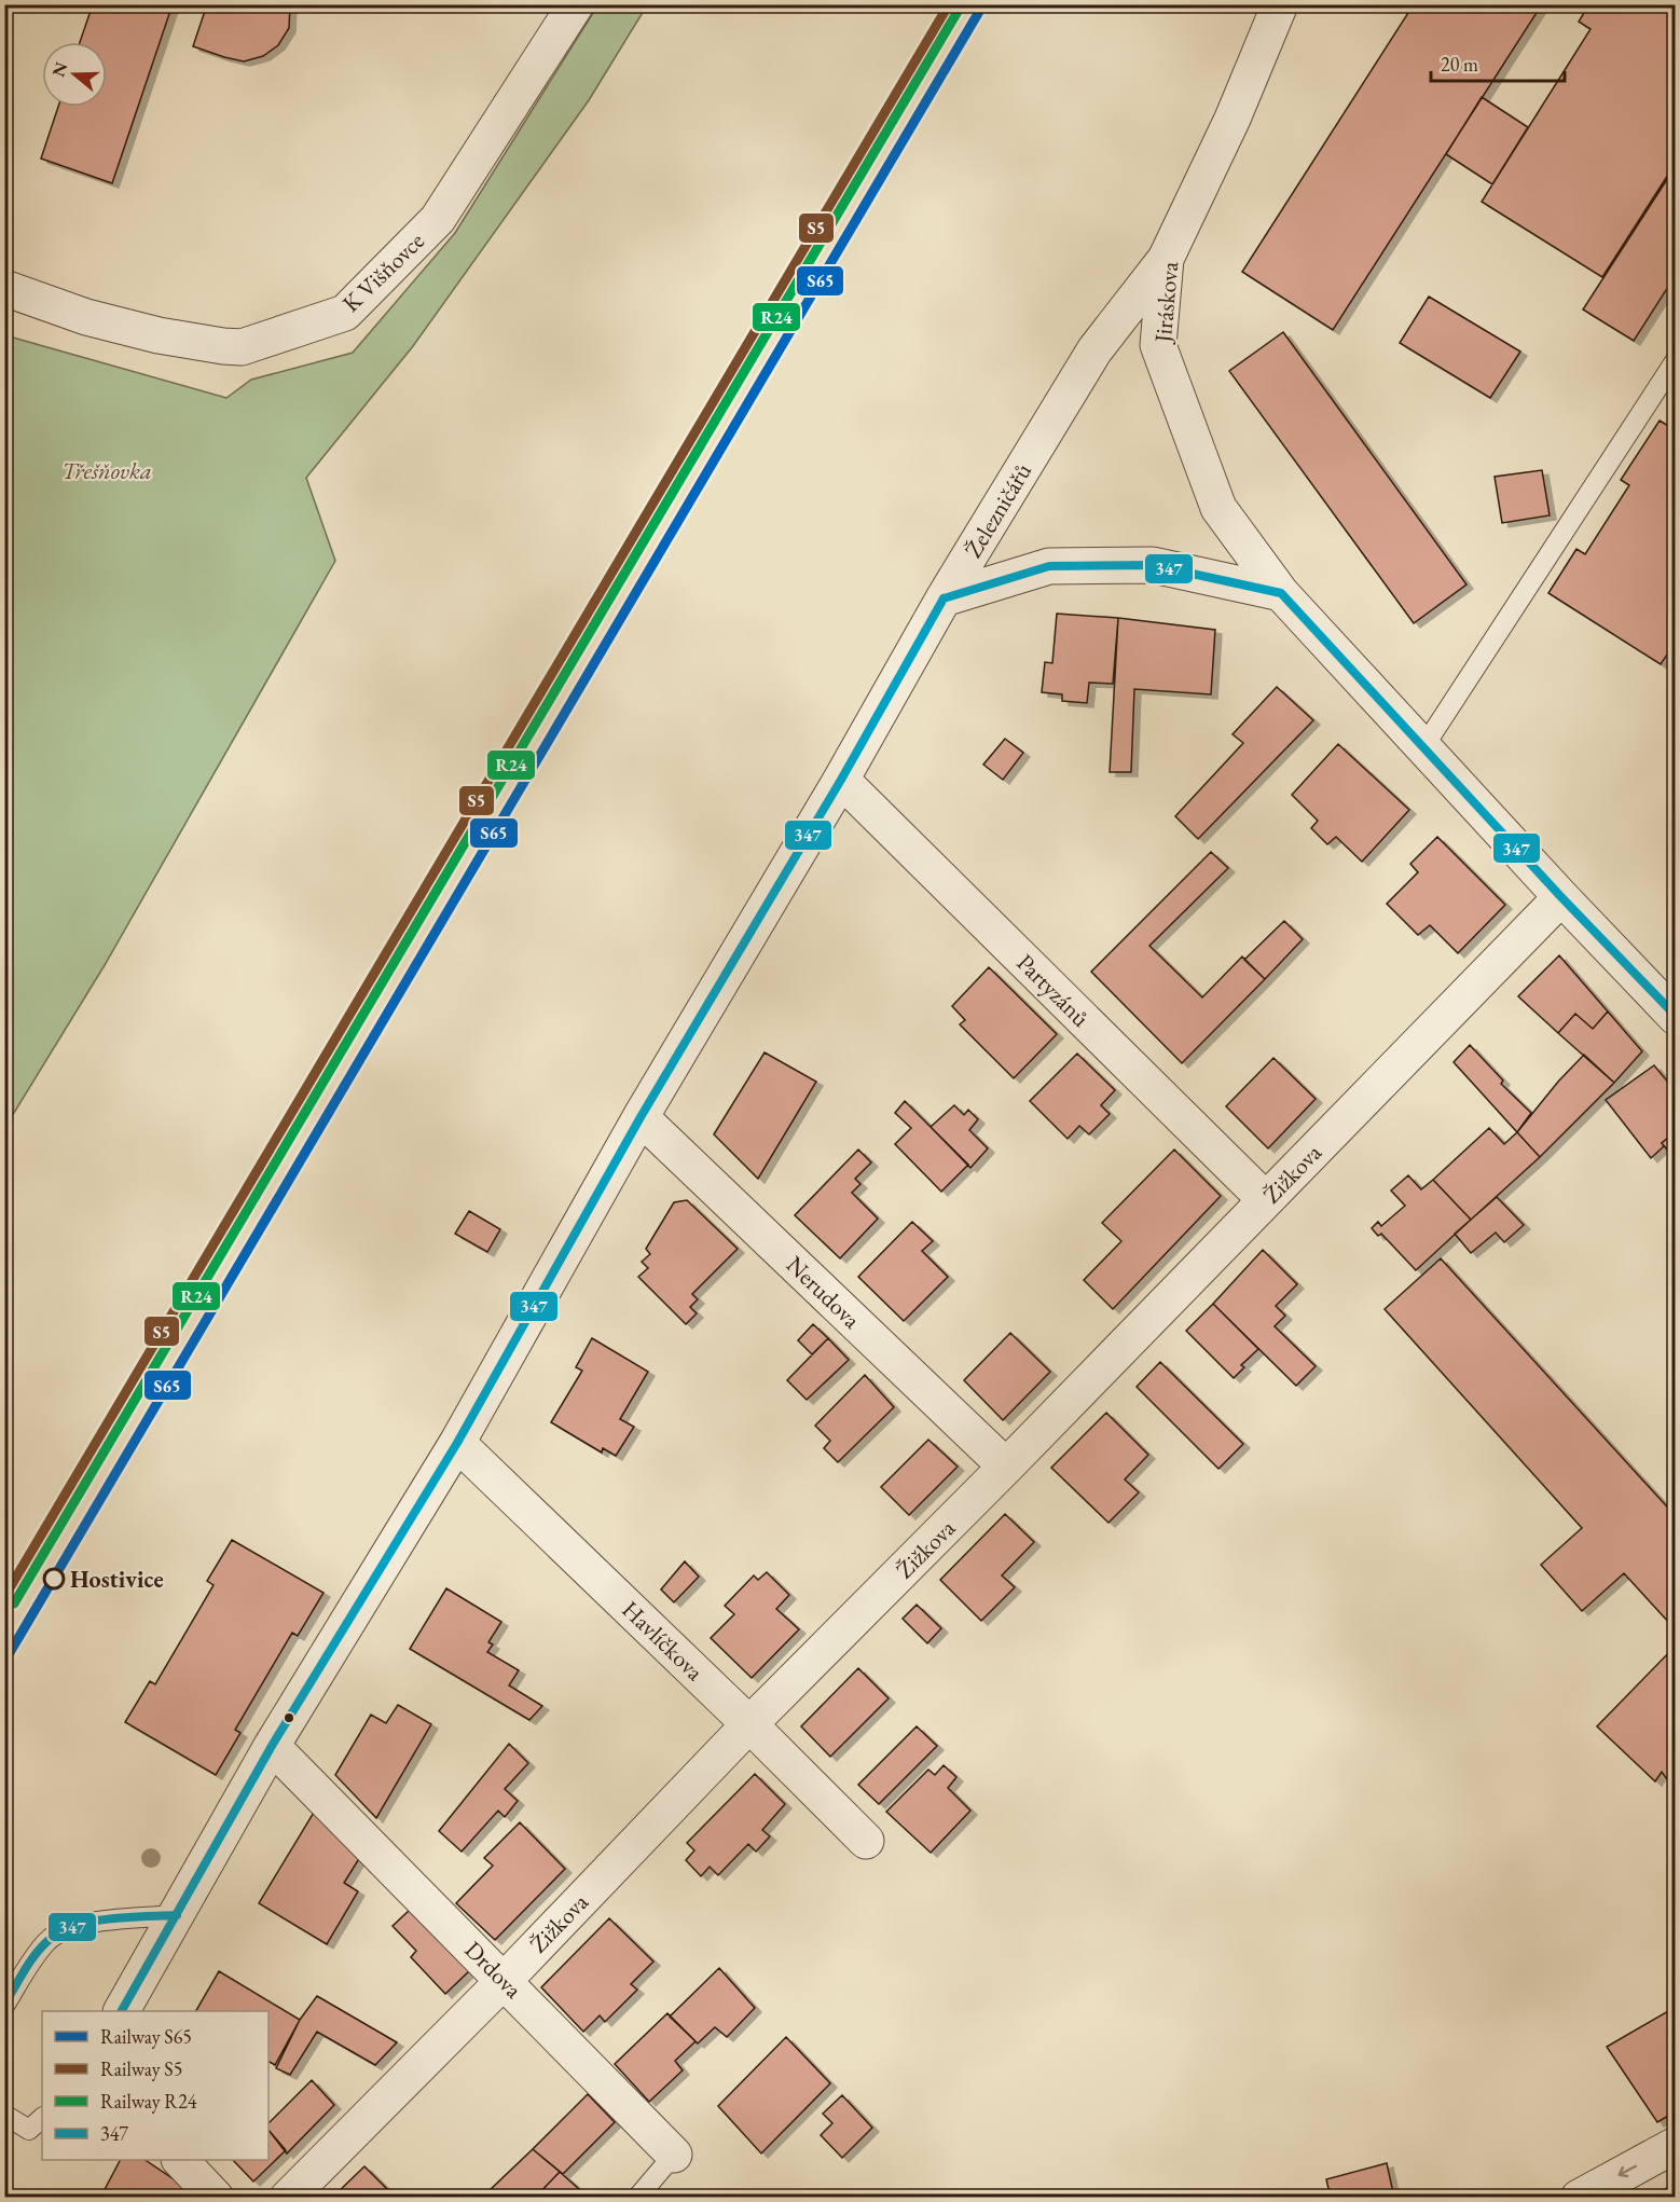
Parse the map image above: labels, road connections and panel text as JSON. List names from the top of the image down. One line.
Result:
{"streets":{"street":["K Višňovce","Jiráskova","Železničářů","Partyzánů","Žižkova","Nerudova","Havlíčkova","Drdova"]},"crossings":[["Jiráskova","Železničářů"],["Jiráskova","Žižkova"],["Železničářů","Partyzánů"],["Železničářů","Nerudova"],["Železničářů","Havlíčkova"],["Železničářů","Drdova"],["Partyzánů","Žižkova"],["Žižkova","Nerudova"],["Žižkova","Havlíčkova"],["Žižkova","Drdova"]],"parks":["Třešňovka"],"places":["Hostivice"],"lines":["rail line S65","rail line S5","rail line R24","transit line 347"],"legend":["Railway S65","Railway S5","Railway R24","347"],"scale_bar":"20 m","north":"left"}
